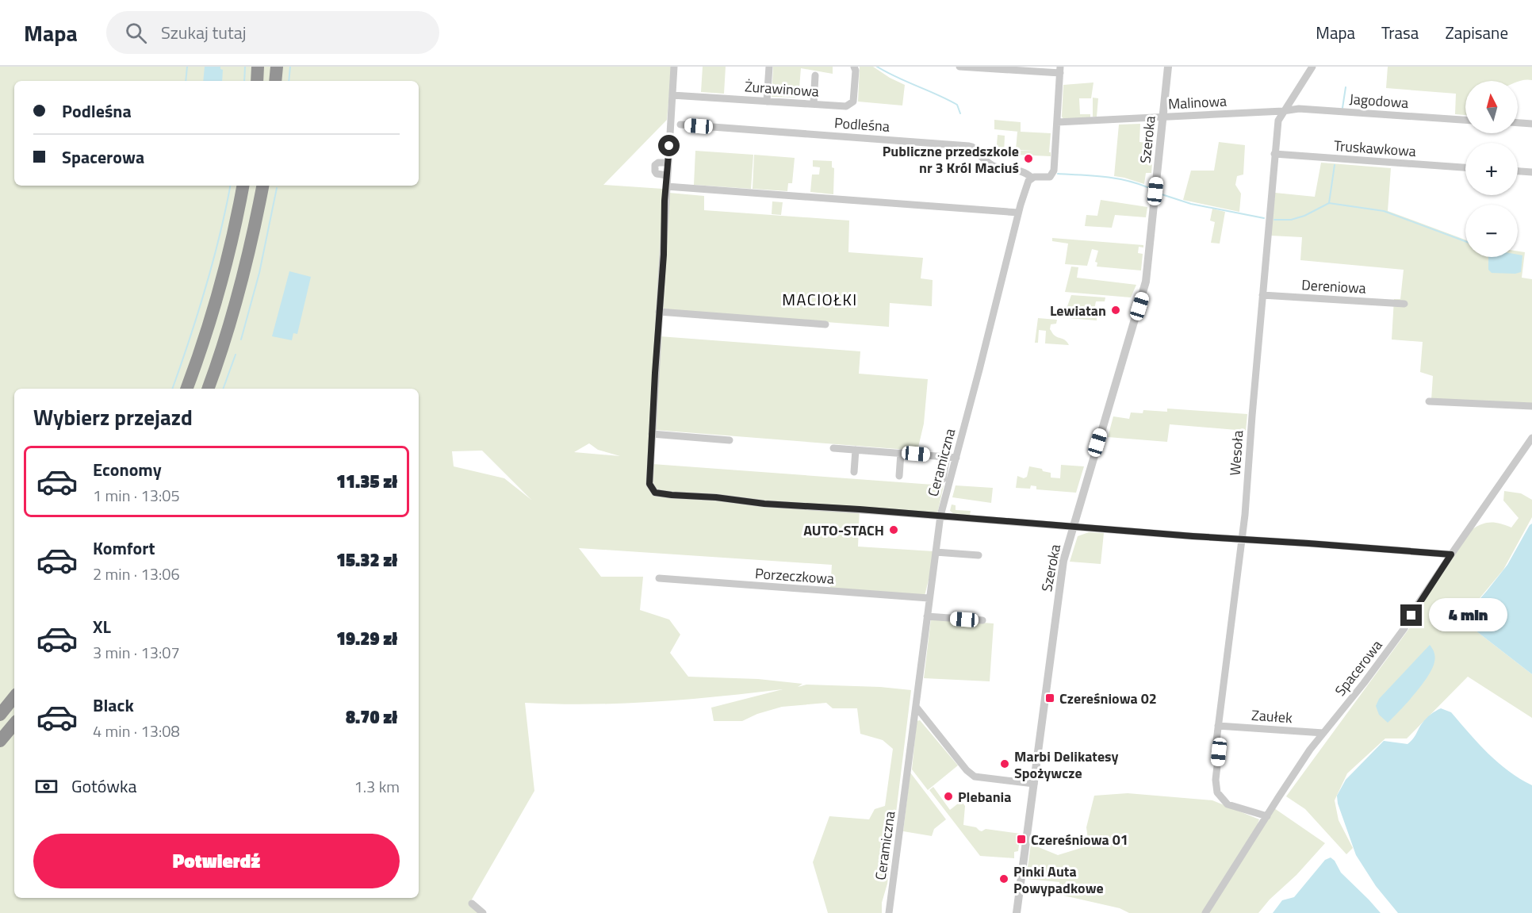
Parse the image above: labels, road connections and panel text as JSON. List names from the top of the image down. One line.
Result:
{"streets":{"street":["Żurawinowa","Jagodowa","Malinowa","Podleśna","Szeroka","Truskawkowa","Dereniowa","Wesoła","Ceramiczna","Porzeczkowa","Spacerowa","Zaułek"]},"crossings":[["Jagodowa","Malinowa"],["Jagodowa","Wesoła"],["Malinowa","Szeroka"],["Malinowa","Wesoła"],["Podleśna","Ceramiczna"],["Truskawkowa","Wesoła"],["Dereniowa","Wesoła"],["Wesoła","Spacerowa"],["Wesoła","Zaułek"],["Ceramiczna","Porzeczkowa"],["Spacerowa","Zaułek"]],"districts":["MACIOŁKI"],"places":{"other":["Publiczne przedszkole nr 3 Król Maciuś","Lewiatan","AUTO-STACH","Marbi Delikatesy Spożywcze","Plebania","Pinki Auta Powypadkowe"],"transit":["Czereśniowa 02","Czereśniowa 01"]},"north":"top","page":{"header":"Mapa","search":"Szukaj tutaj","nav":["Mapa","Trasa","Zapisane"],"map_buttons":["+","−"],"banner":["Podleśna","Spacerowa"],"heading":"Wybierz przejazd","list":[{"name":"Economy","note":"1 min · 13:05","value":"11.35 zł"},{"name":"Komfort","note":"2 min · 13:06","value":"15.32 zł"},{"name":"XL","note":"3 min · 13:07","value":"19.29 zł"},{"name":"Black","note":"4 min · 13:08","value":"8.70 zł"}],"bubble":"4 min","pay":["Gotówka","1.3 km"],"buttons":"Potwierdź"}}
